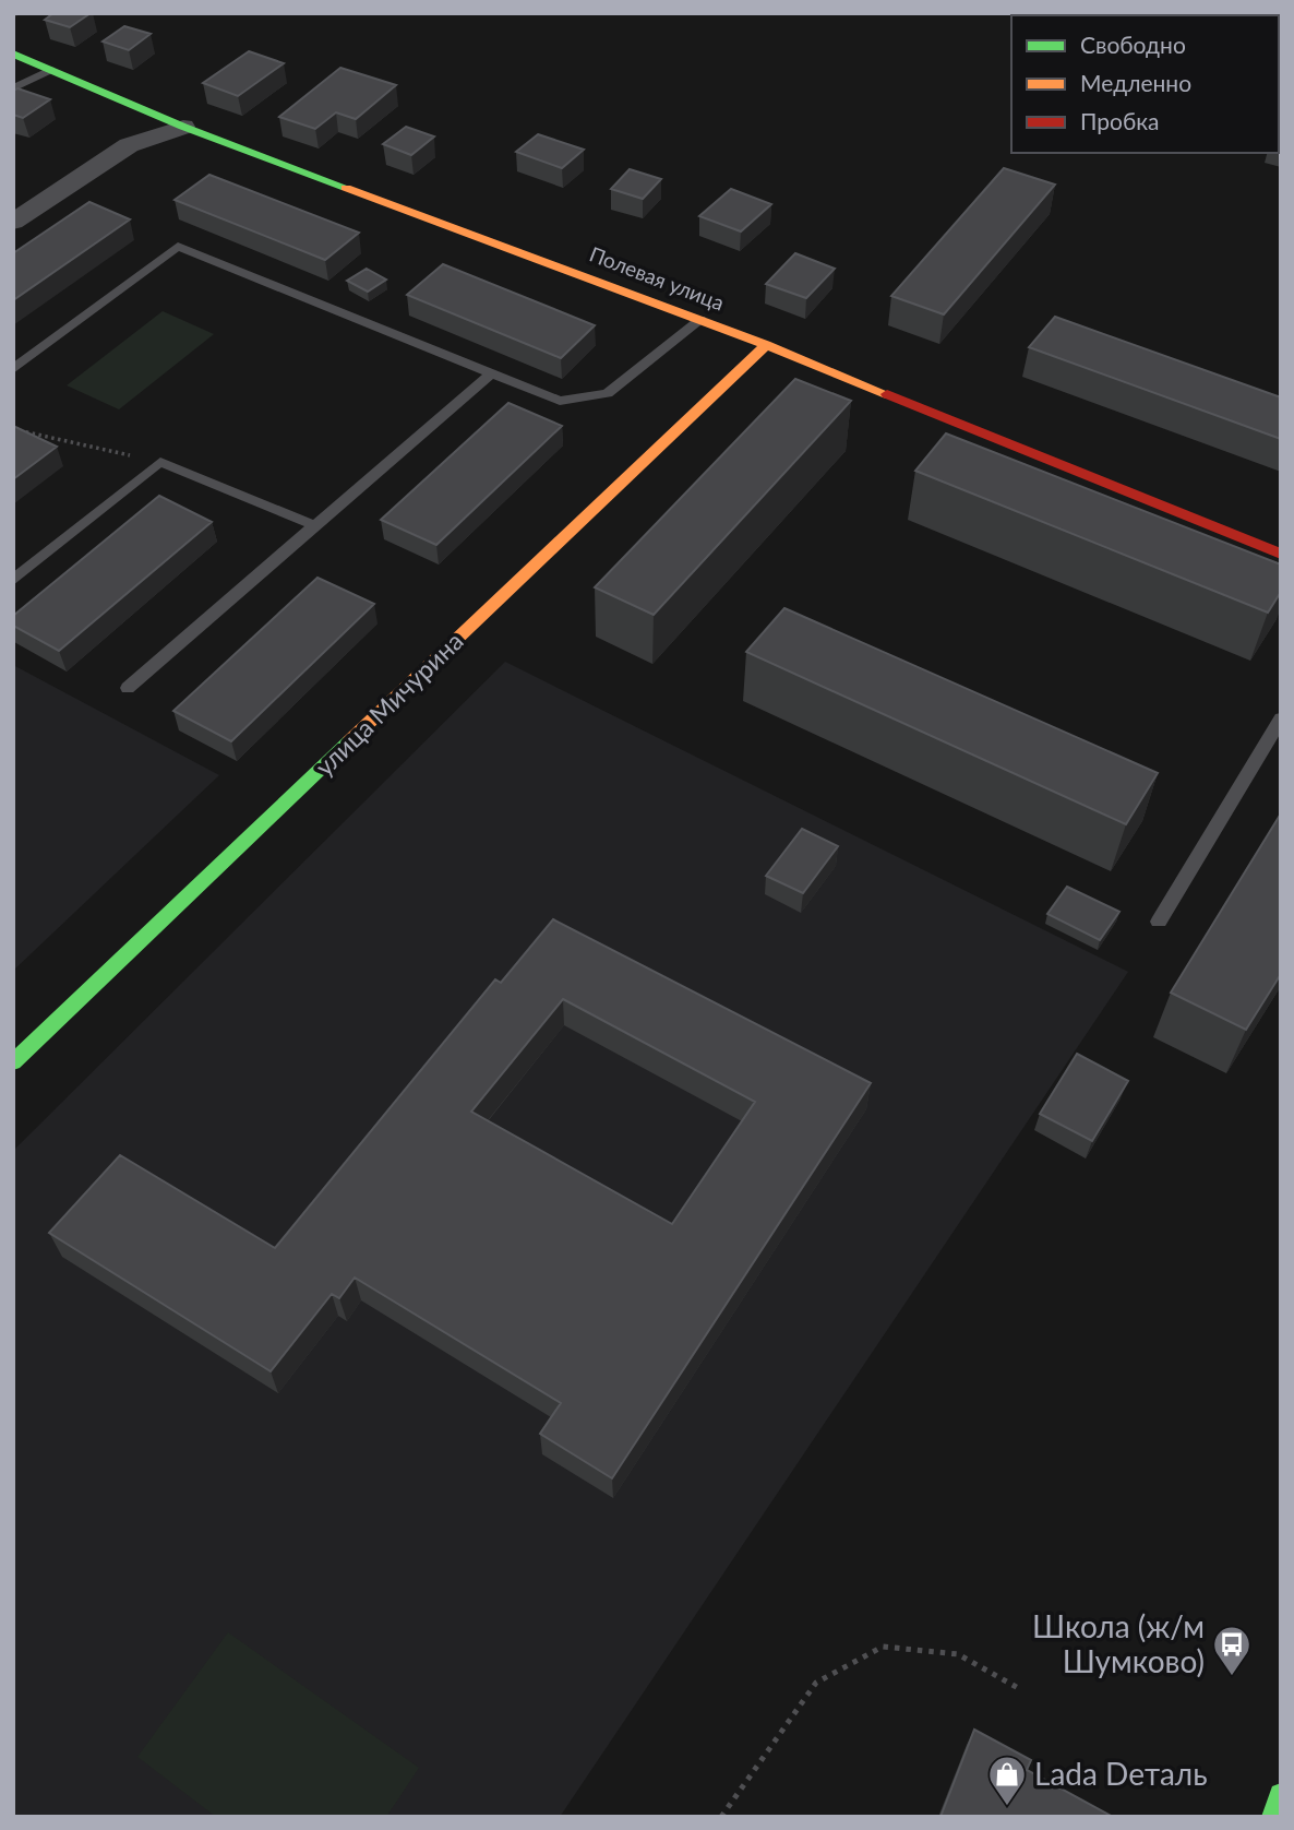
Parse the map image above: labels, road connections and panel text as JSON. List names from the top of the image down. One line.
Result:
{"streets":{"street":["Полевая улица","улица Мичурина"]},"crossings":[["Полевая улица","улица Мичурина"]],"places":{"bus stop":["Школа (ж/м Шумково)"],"shop":["Lada Dеталь"]},"legend":["Свободно","Медленно","Пробка"]}
